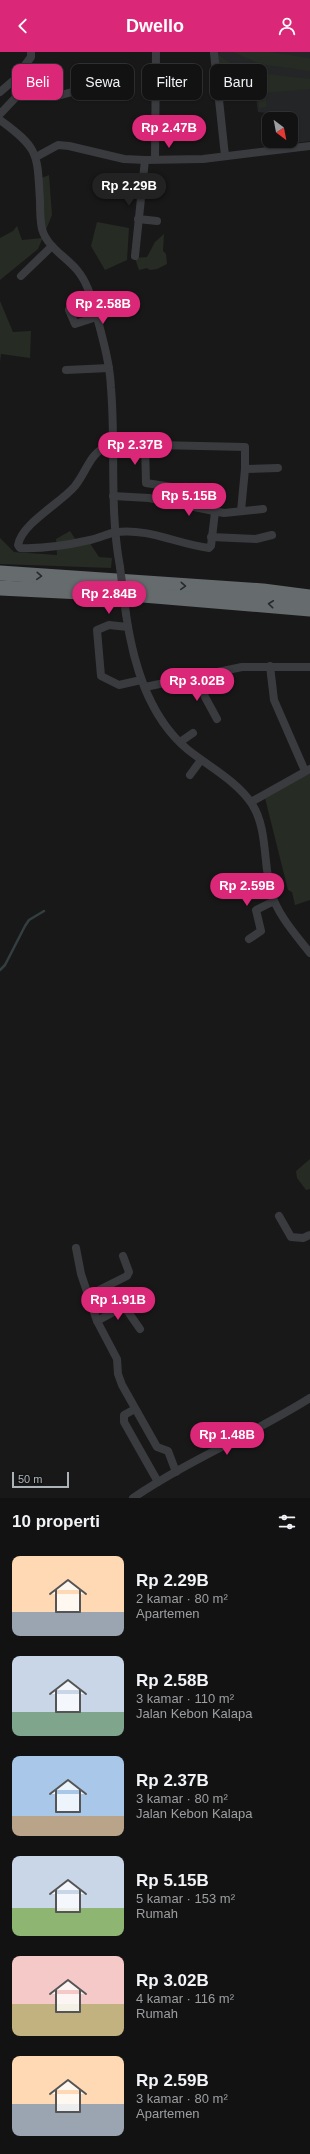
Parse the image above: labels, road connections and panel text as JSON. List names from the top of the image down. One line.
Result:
{"scale_bar":"50 m","north":"bottom right","page":{"header":"Dwello","chip":["Beli","Sewa","Filter","Baru"],"price":["Rp 2.47B","Rp 2.29B","Rp 2.58B","Rp 2.37B","Rp 5.15B","Rp 2.84B","Rp 3.02B","Rp 2.59B","Rp 1.91B","Rp 1.48B"],"scale":"50 m","heading":"10 properti","list":[{"name":"Rp 2.29B","note":"2 kamar · 80 m² · Apartemen"},{"name":"Rp 2.58B","note":"3 kamar · 110 m² · Jalan Kebon Kalapa"},{"name":"Rp 2.37B","note":"3 kamar · 80 m² · Jalan Kebon Kalapa"},{"name":"Rp 5.15B","note":"5 kamar · 153 m² · Rumah"},{"name":"Rp 3.02B","note":"4 kamar · 116 m² · Rumah"},{"name":"Rp 2.59B","note":"3 kamar · 80 m² · Apartemen"}]}}
